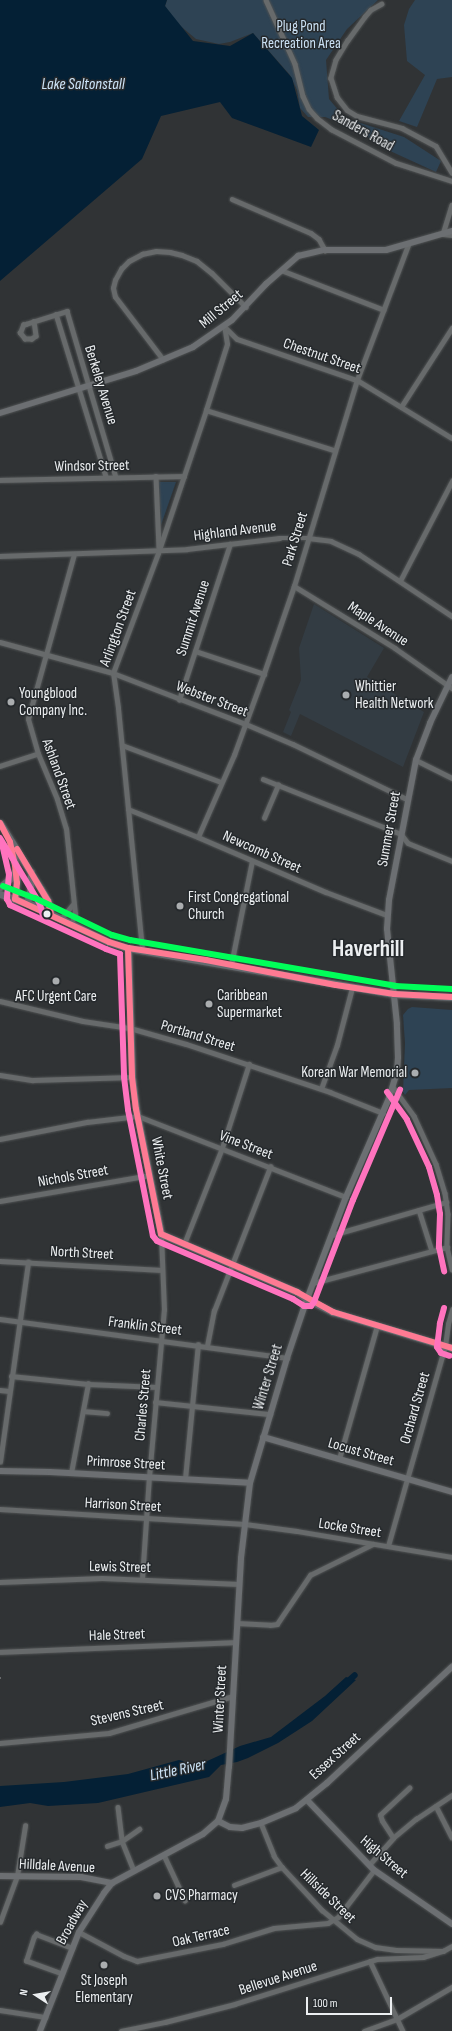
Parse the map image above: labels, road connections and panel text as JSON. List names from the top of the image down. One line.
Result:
{"streets":{"main road":["Mill Street","Summer Street","White Street","Winter Street","Locust Street","Primrose Street","Essex Street","High Street","Hilldale Avenue","Broadway"],"street":["Sanders Road","Chestnut Street","Berkeley Avenue","Windsor Street","Highland Avenue","Park Street","Summit Avenue","Maple Avenue","Arlington Street","Webster Street","Ashland Street","Newcomb Street","Portland Street","Vine Street","Nichols Street","North Street","Franklin Street","Charles Street","Orchard Street","Harrison Street","Locke Street","Lewis Street","Hale Street","Stevens Street","Hillside Street","Oak Terrace","Bellevue Avenue"]},"crossings":[["Mill Street","Chestnut Street"],["Mill Street","Berkeley Avenue"],["Mill Street","Park Street"],["Mill Street","Arlington Street"],["Chestnut Street","Park Street"],["Chestnut Street","Arlington Street"],["Berkeley Avenue","Windsor Street"],["Windsor Street","Arlington Street"],["Highland Avenue","Park Street"],["Highland Avenue","Summit Avenue"],["Highland Avenue","Arlington Street"],["Highland Avenue","Ashland Street"],["Park Street","Maple Avenue"],["Park Street","Webster Street"],["Park Street","Newcomb Street"],["Summit Avenue","Webster Street"],["Maple Avenue","Summer Street"],["Arlington Street","Webster Street"],["Arlington Street","Newcomb Street"],["Webster Street","Ashland Street"],["Webster Street","Summer Street"],["Summer Street","Newcomb Street"],["Summer Street","Winter Street"],["Portland Street","White Street"],["Portland Street","Winter Street"],["Vine Street","White Street"],["Vine Street","Winter Street"],["White Street","Nichols Street"],["White Street","Charles Street"],["North Street","Charles Street"],["Franklin Street","Winter Street"],["Franklin Street","Charles Street"],["Winter Street","Locust Street"],["Winter Street","Primrose Street"],["Winter Street","Harrison Street"],["Winter Street","Locke Street"],["Winter Street","Lewis Street"],["Winter Street","Hale Street"],["Winter Street","Stevens Street"],["Winter Street","Essex Street"],["Winter Street","Broadway"],["Charles Street","Primrose Street"],["Charles Street","Harrison Street"],["Charles Street","Lewis Street"],["Orchard Street","Locust Street"],["Orchard Street","Locke Street"],["Harrison Street","Locke Street"],["Essex Street","High Street"],["Essex Street","Hillside Street"],["Essex Street","Broadway"],["Hilldale Avenue","Broadway"],["Hillside Street","Oak Terrace"],["Hillside Street","Bellevue Avenue"],["Broadway","Oak Terrace"]],"districts":["Haverhill"],"water":["Lake Saltonstall","Little River"],"parks":["Plug Pond Recreation Area"],"places":["Whittier Health Network","Youngblood Company Inc.","First Congregational Church","AFC Urgent Care","Caribbean Supermarket","Korean War Memorial","CVS Pharmacy","St Joseph Elementary"],"scale_bar":"100 m","north":"left"}
